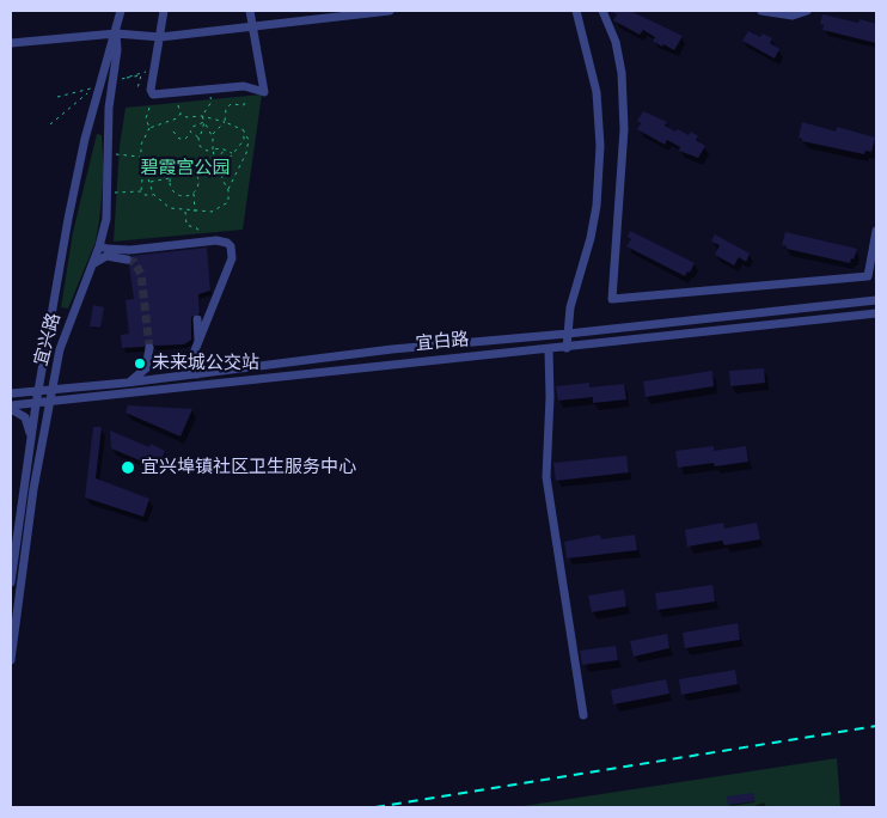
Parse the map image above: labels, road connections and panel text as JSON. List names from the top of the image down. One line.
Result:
{"streets":{"street":["宜兴路","宜白路"]},"crossings":[["宜兴路","宜白路"]],"parks":["碧霞宫公园"],"places":["未来城公交站","宜兴埠镇社区卫生服务中心"]}
